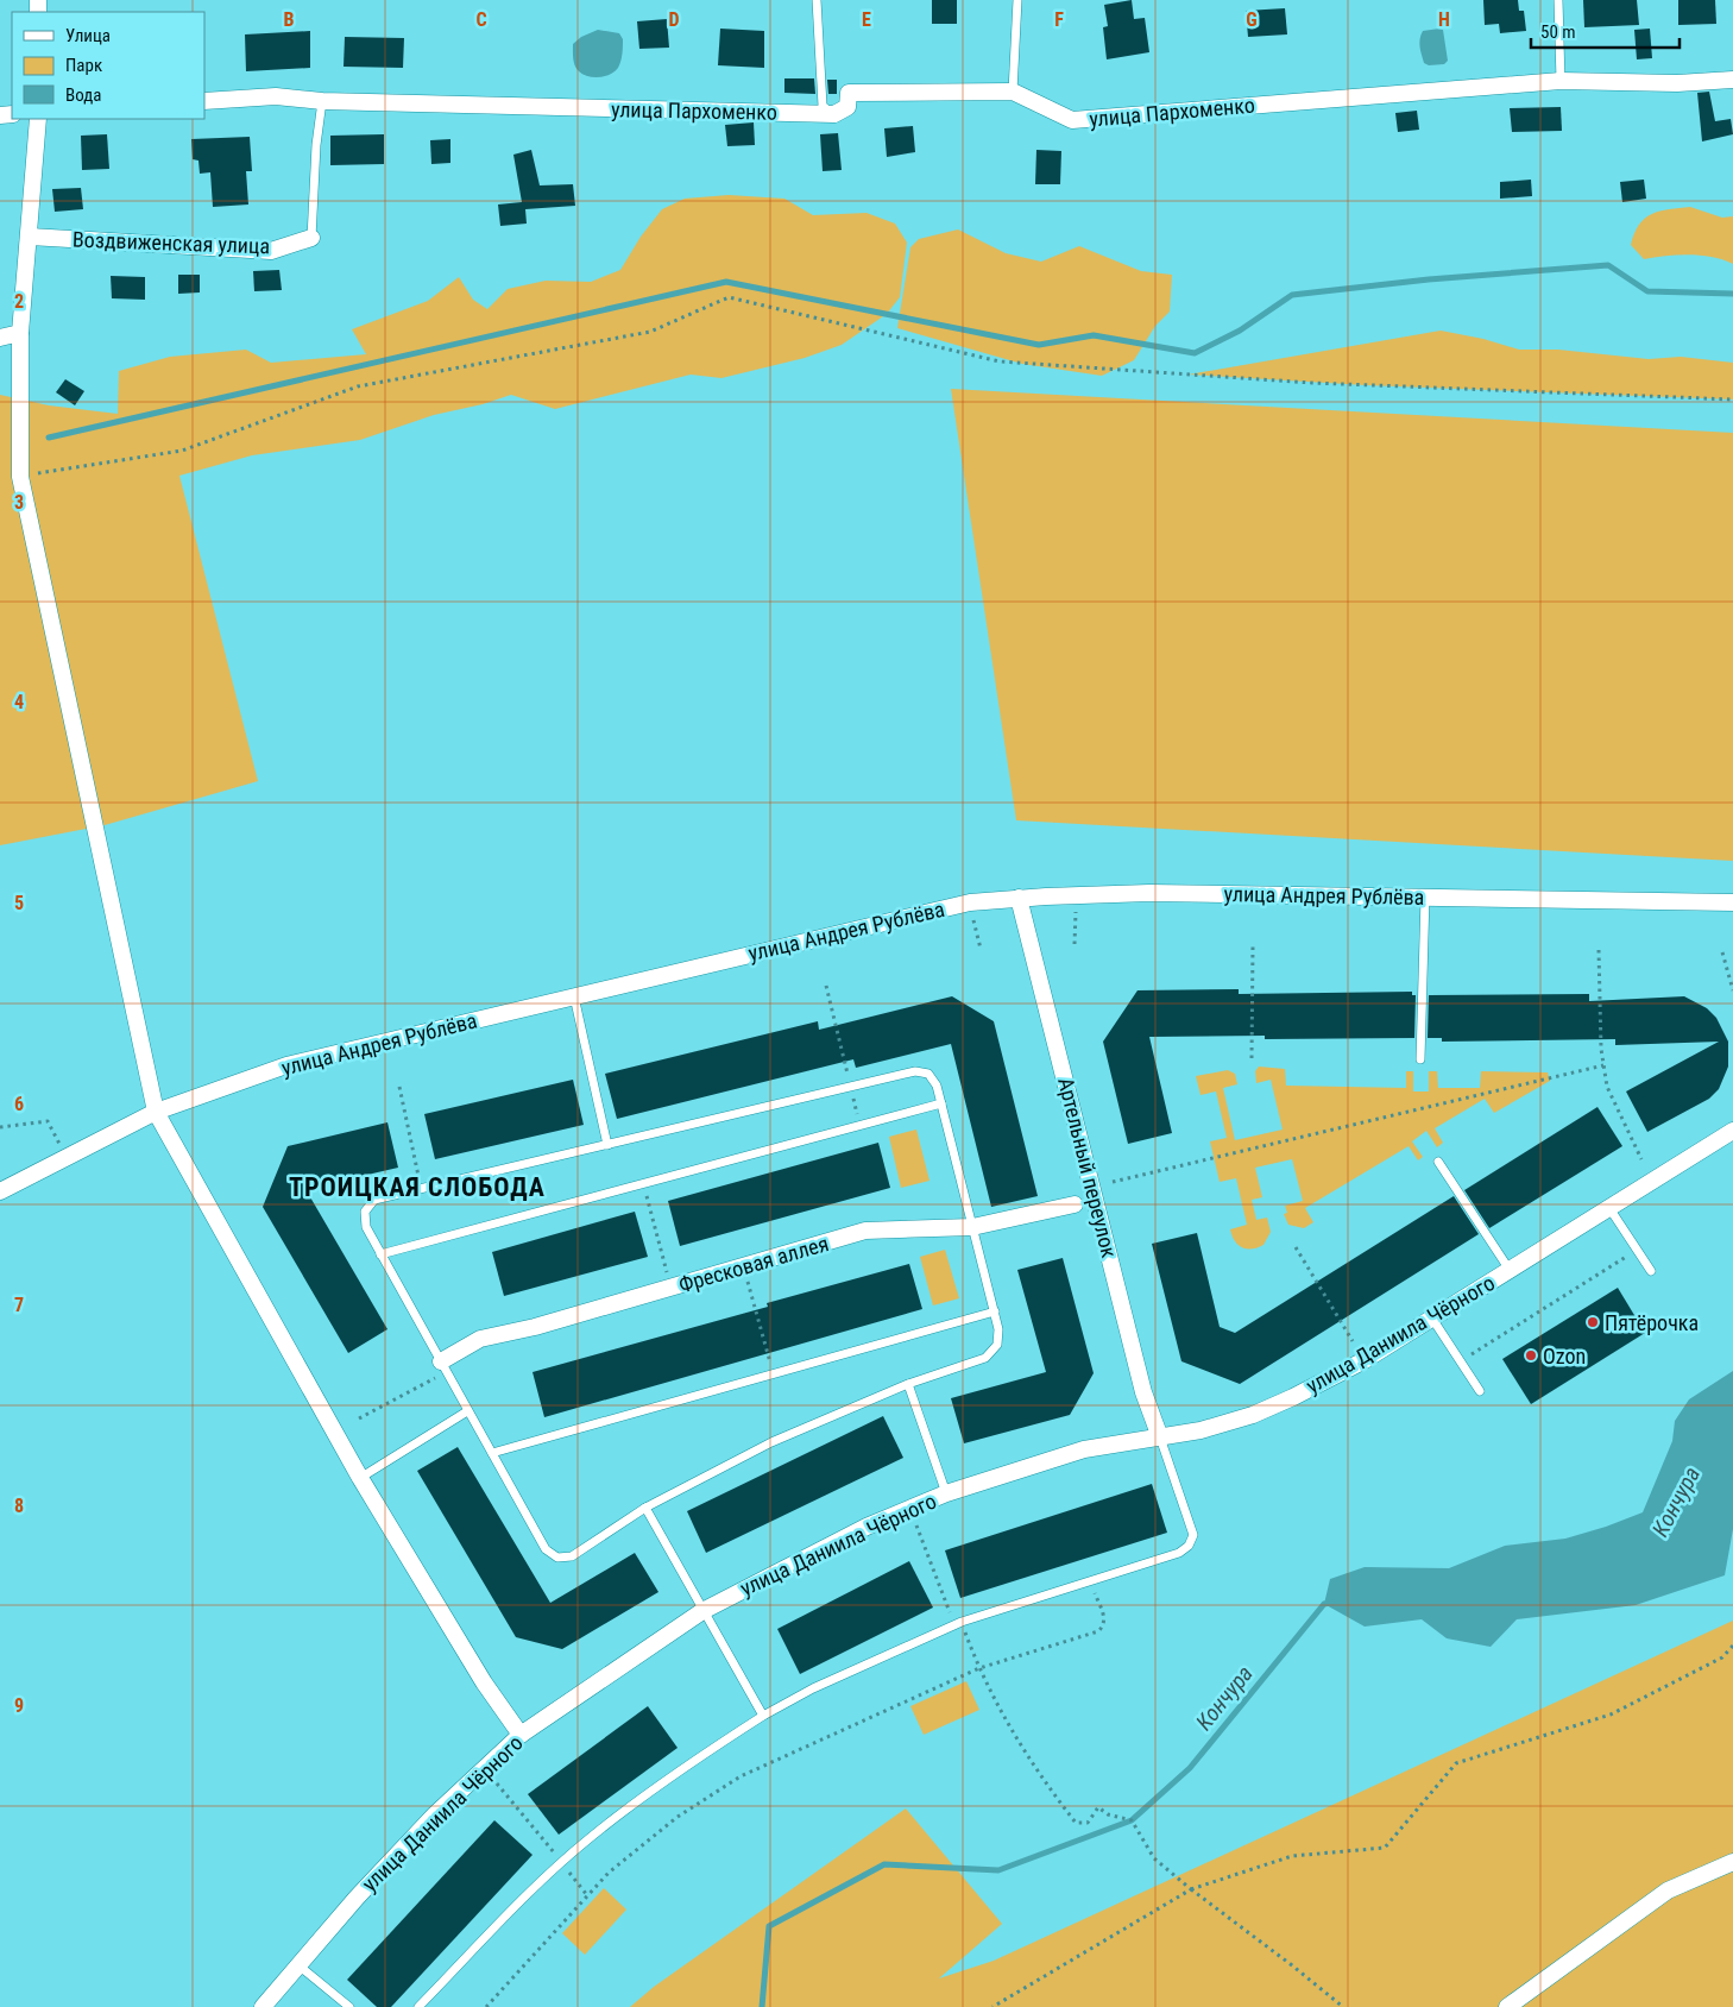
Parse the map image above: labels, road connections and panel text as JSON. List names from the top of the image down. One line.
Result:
{"streets":{"street":["улица Пархоменко","Воздвиженская улица","улица Андрея Рублёва","Артельный переулок","Фресковая аллея","улица Даниила Чёрного"]},"crossings":[["улица Андрея Рублёва","Артельный переулок"],["Артельный переулок","улица Даниила Чёрного"]],"districts":["ТРОИЦКАЯ СЛОБОДА"],"water":["Кончура"],"places":["Пятёрочка","Ozon"],"legend":["Улица","Парк","Вода"],"scale_bar":"50 m","grid":{"columns":["B","C","D","E","F","G","H"],"rows":["2","3","4","5","6","7","8","9"]}}
